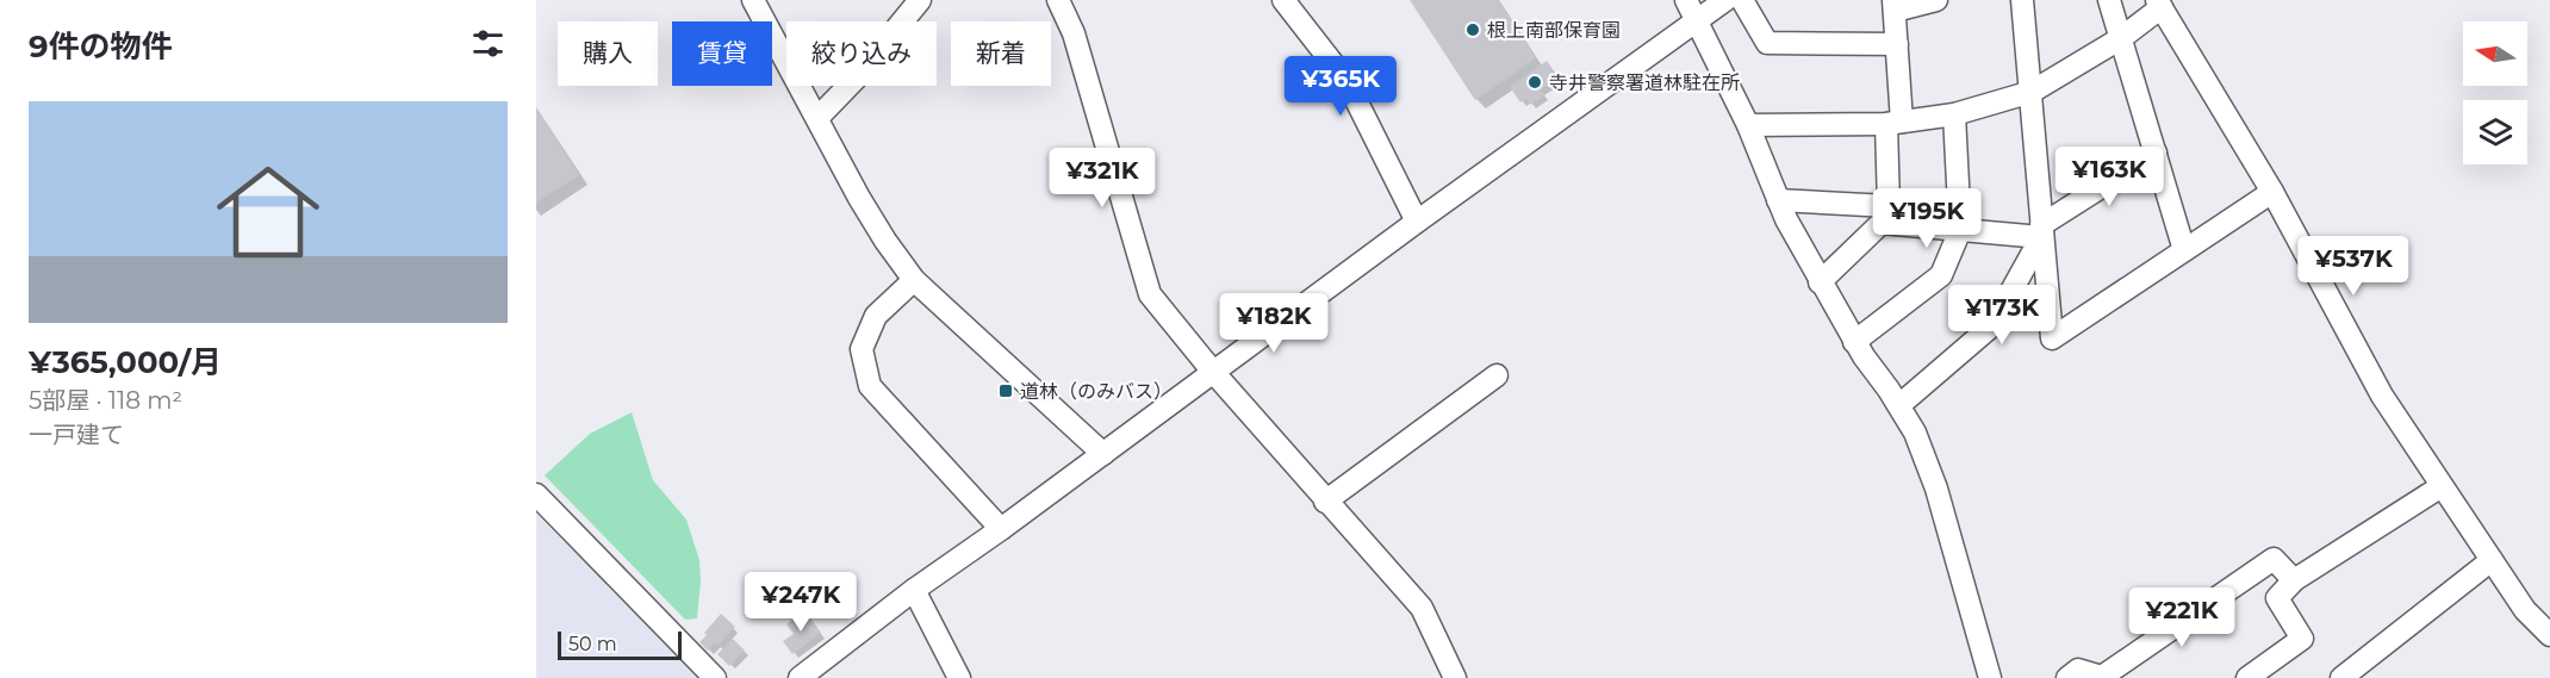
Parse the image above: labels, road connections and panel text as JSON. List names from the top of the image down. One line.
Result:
{"places":{"other":["根上南部保育園","寺井警察署道林駐在所"],"transit":["道林（のみバス）"]},"scale_bar":"50 m","north":"left","page":{"heading":"9件の物件","chip":["購入","賃貸","絞り込み","新着"],"price":["¥365K","¥163K","¥321K","¥195K","¥537K","¥173K","¥182K","¥247K","¥221K"],"list":[{"name":"¥365,000/月","note":"5部屋 · 118 m² · 一戸建て"}],"scale":"50 m"}}
